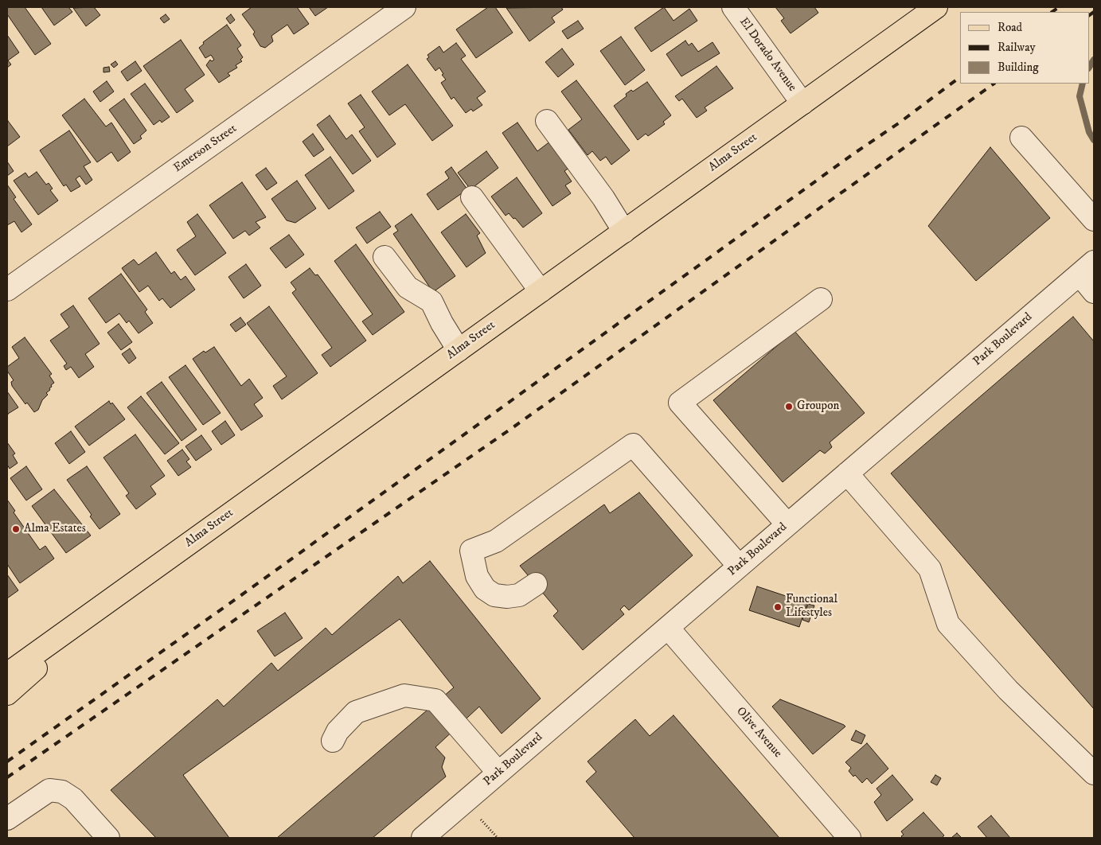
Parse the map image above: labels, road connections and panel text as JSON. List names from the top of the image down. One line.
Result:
{"streets":{"main road":["Alma Street"],"street":["El Dorado Avenue","Emerson Street","Park Boulevard","Olive Avenue"]},"crossings":[["El Dorado Avenue","Alma Street"],["Park Boulevard","Olive Avenue"]],"places":["Groupon","Alma Estates","Functional Lifestyles"],"legend":["Road","Railway","Building"]}
